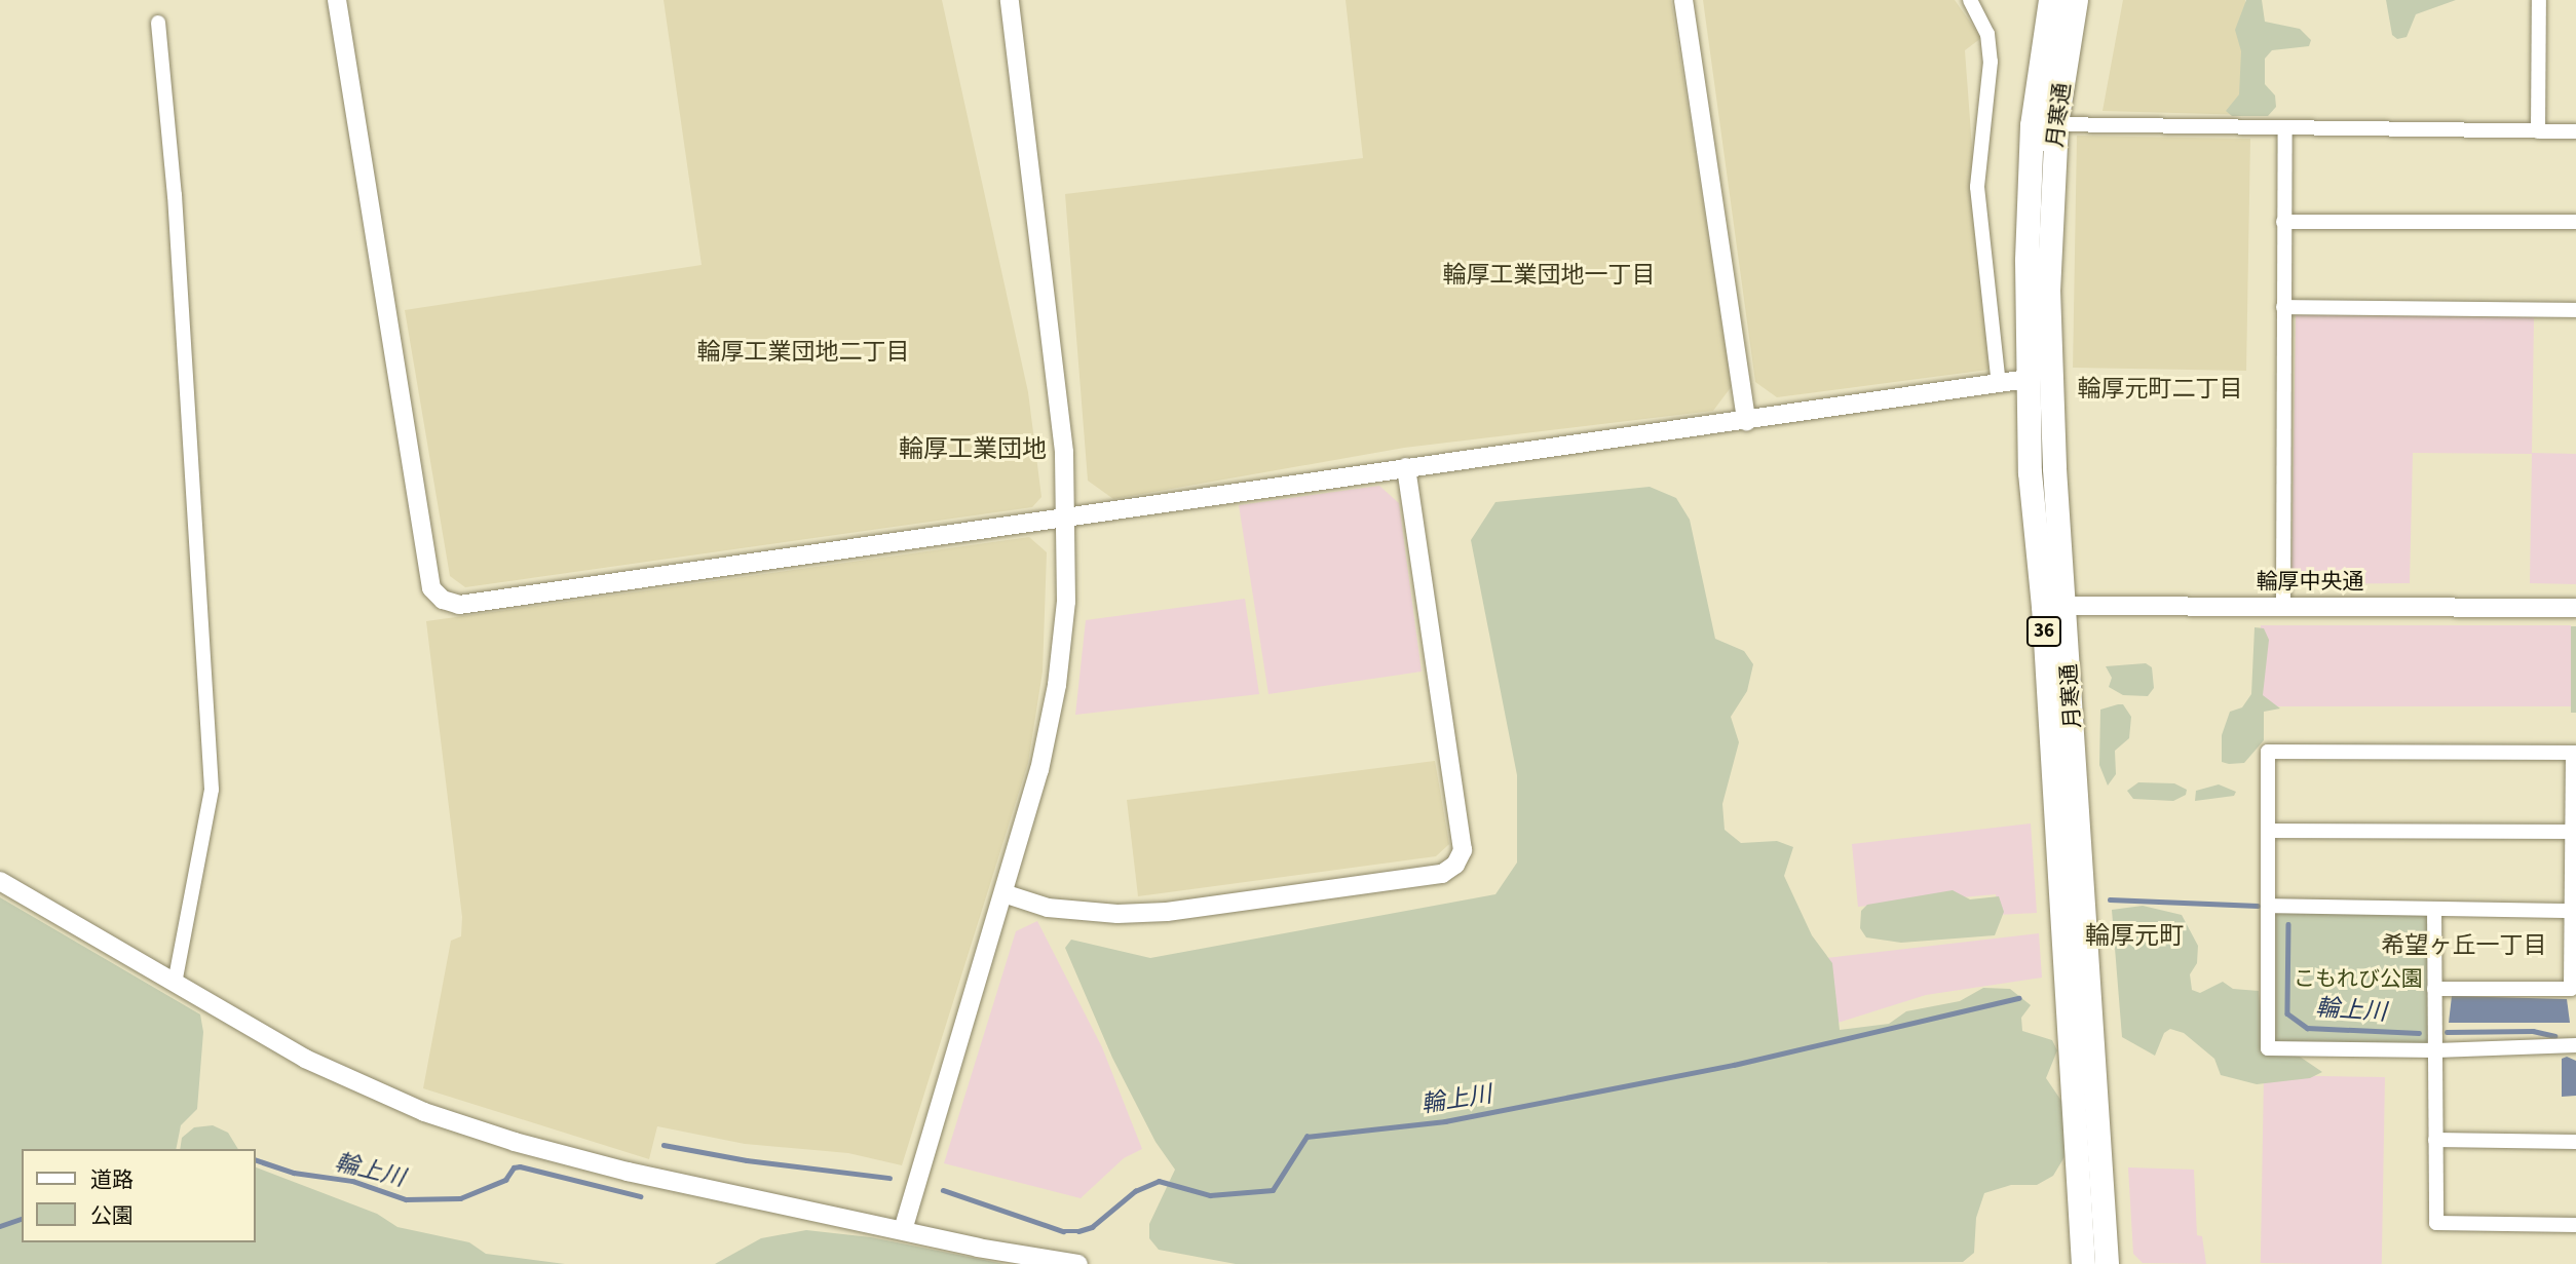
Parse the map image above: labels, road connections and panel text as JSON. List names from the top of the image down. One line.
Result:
{"streets":{"highway":["月寒通","36"],"street":["輪厚中央通"]},"crossings":[["月寒通","輪厚中央通"]],"districts":["輪厚工業団地一丁目","輪厚工業団地二丁目","輪厚元町二丁目","輪厚工業団地","輪厚元町","希望ヶ丘一丁目"],"water":["輪上川"],"parks":["こもれび公園"],"legend":["道路","公園"]}
